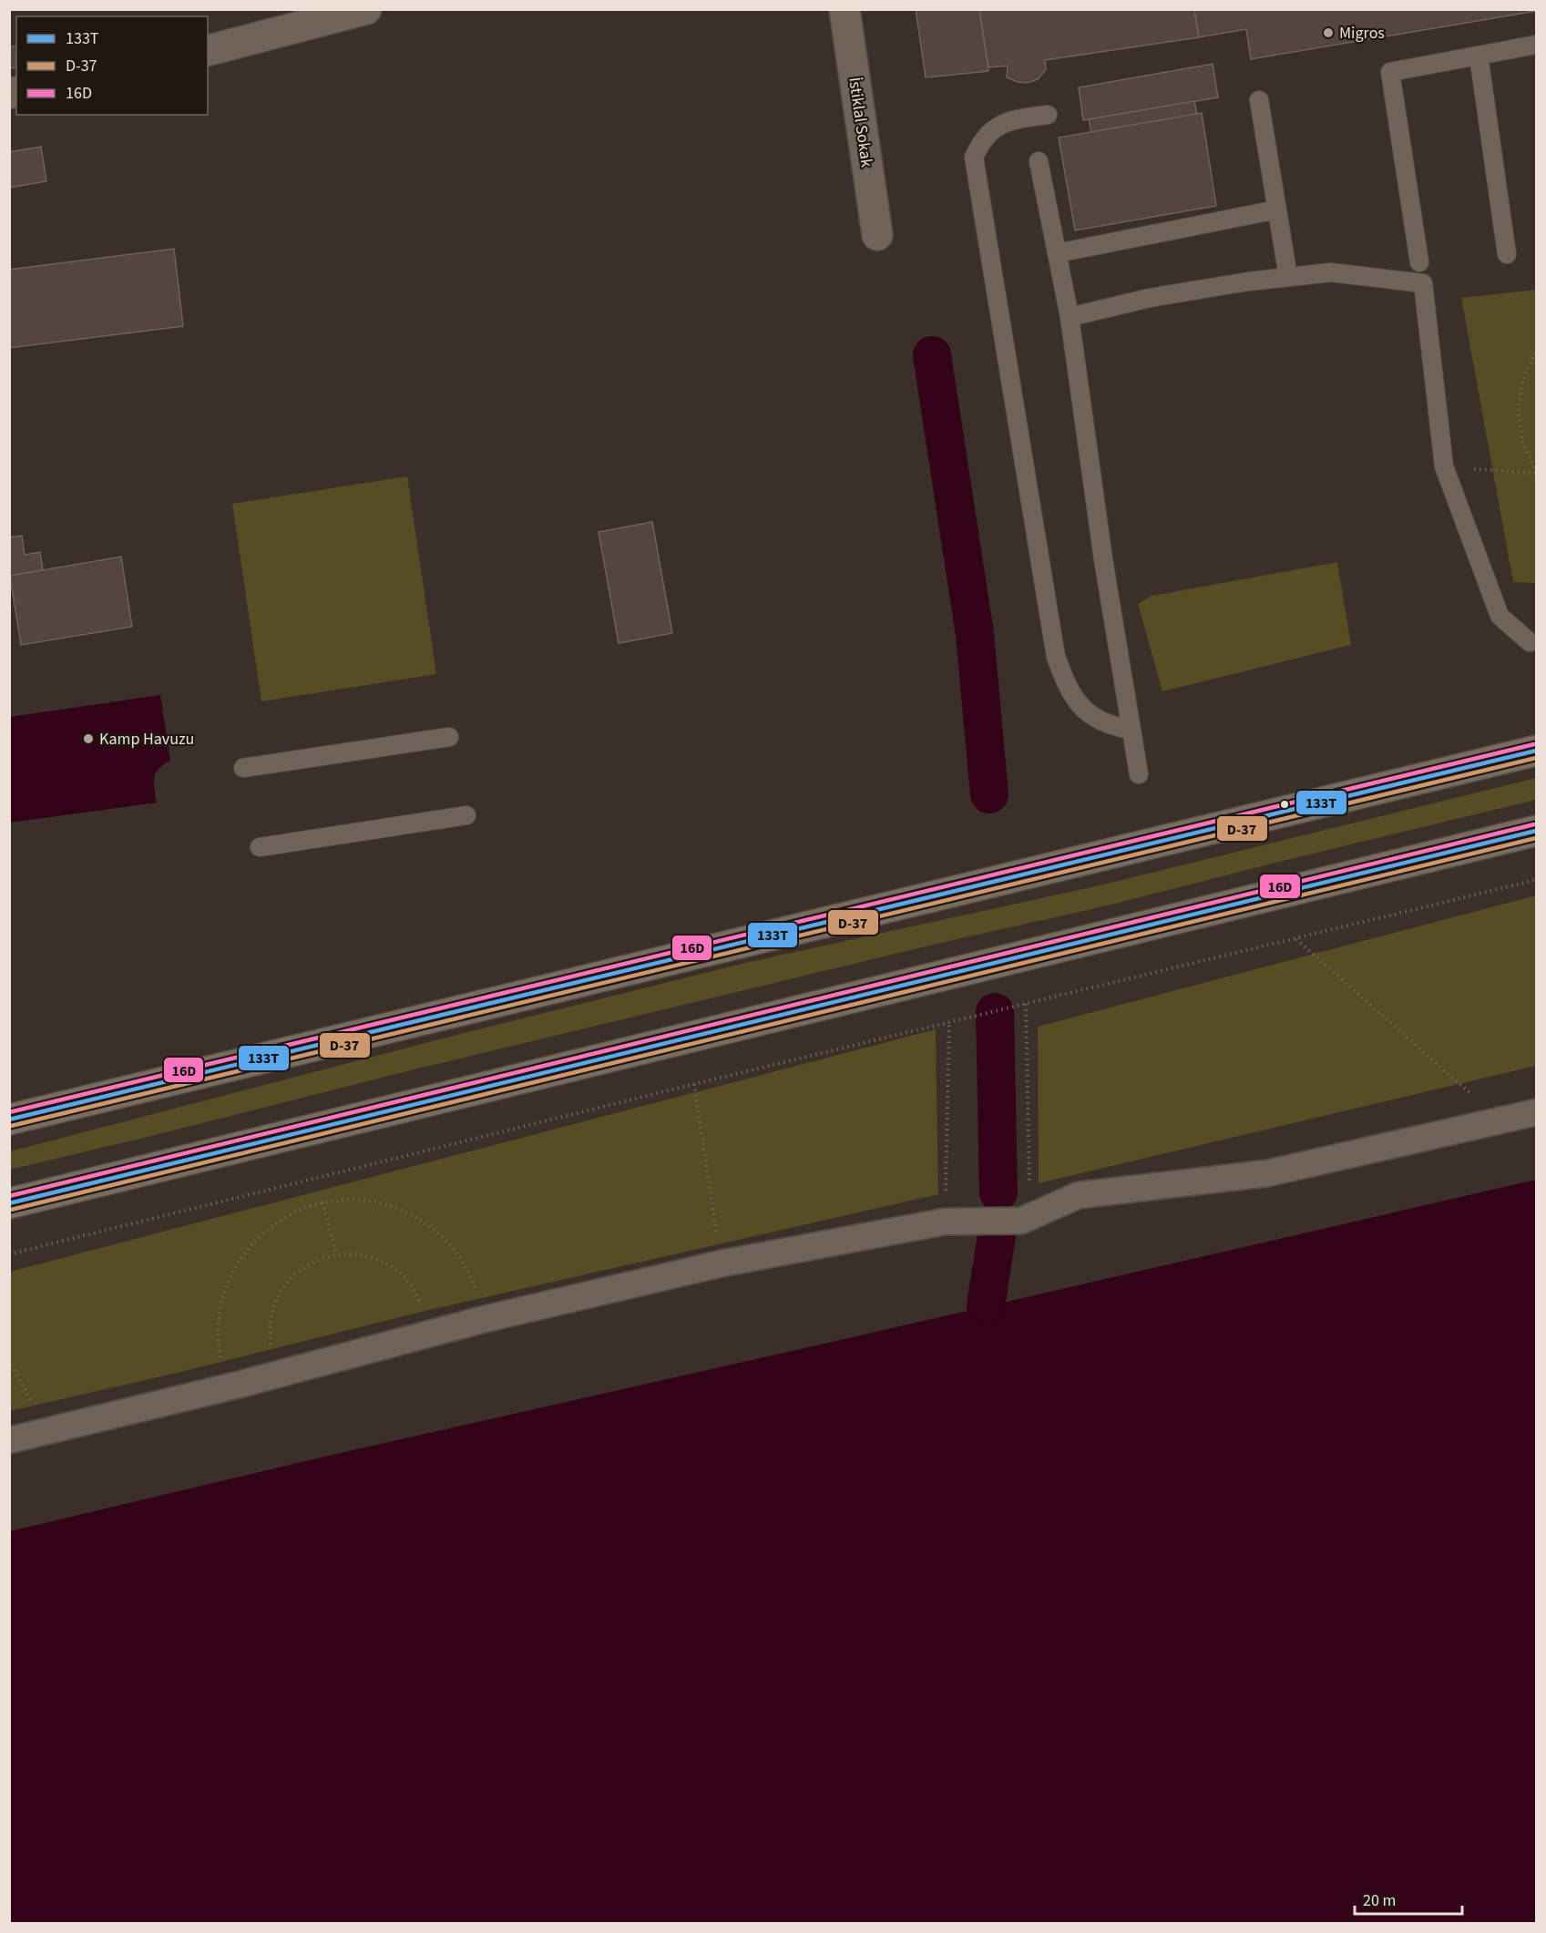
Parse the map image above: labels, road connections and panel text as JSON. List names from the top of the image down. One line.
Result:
{"streets":{"street":["İstiklal Sokak"]},"places":["Migros","Kamp Havuzu"],"lines":["transit line 16D","transit line 133T","transit line D-37"],"legend":["133T","D-37","16D"],"scale_bar":"20 m"}
